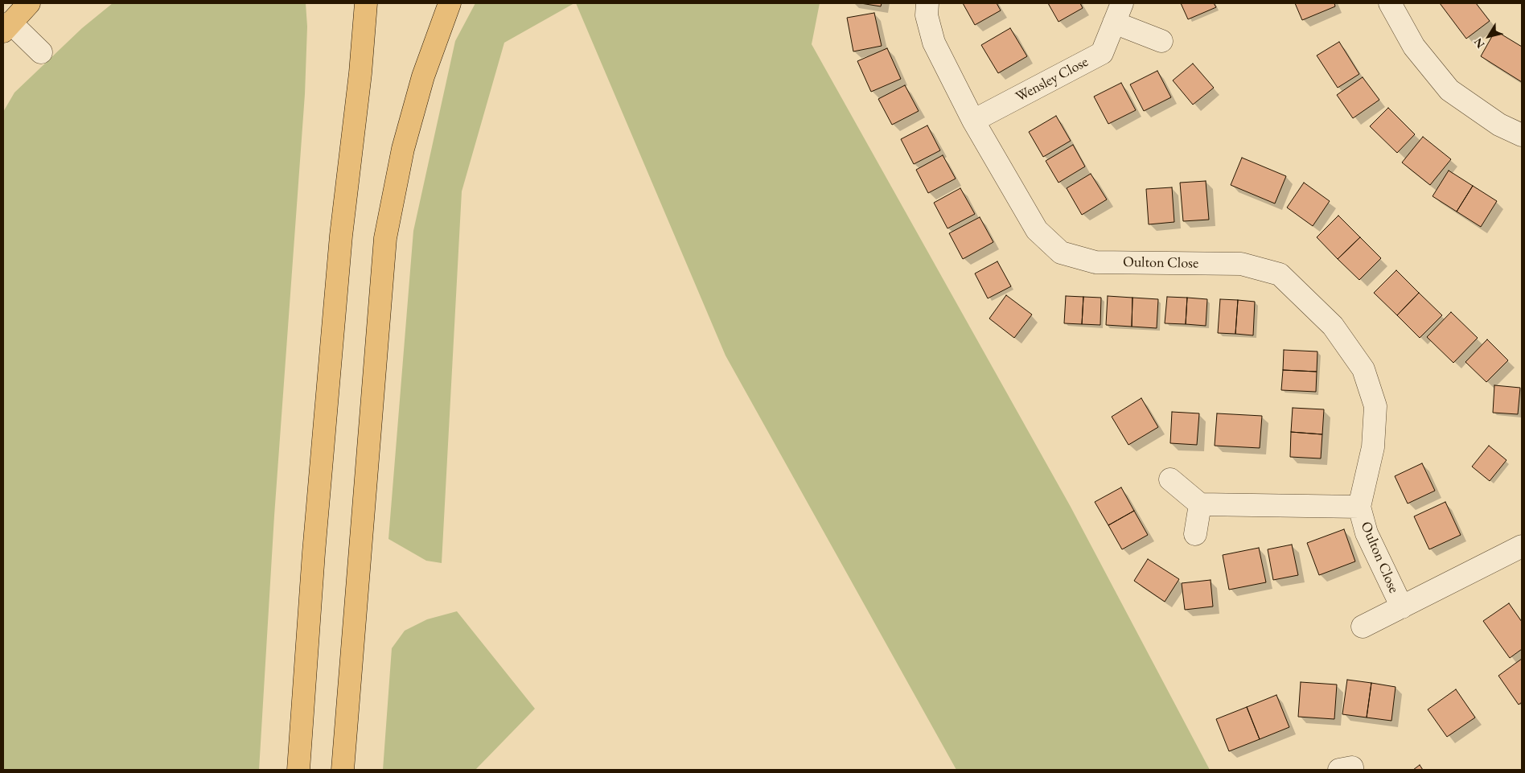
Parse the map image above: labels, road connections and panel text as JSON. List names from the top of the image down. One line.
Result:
{"streets":{"street":["Wensley Close","Oulton Close"]},"crossings":[["Wensley Close","Oulton Close"]],"north":"bottom left"}
